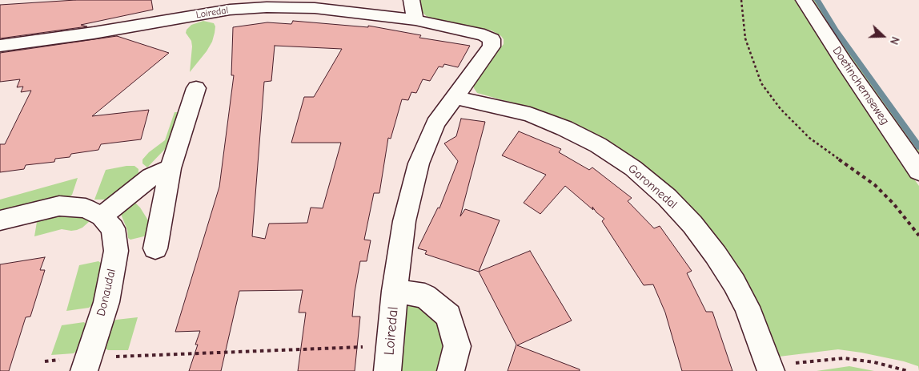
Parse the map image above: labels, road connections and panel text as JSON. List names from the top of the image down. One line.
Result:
{"streets":{"street":["Loiredal","Doetinchemseweg","Garonnedal","Donaudal"]},"crossings":[["Loiredal","Garonnedal"]],"north":"right"}
